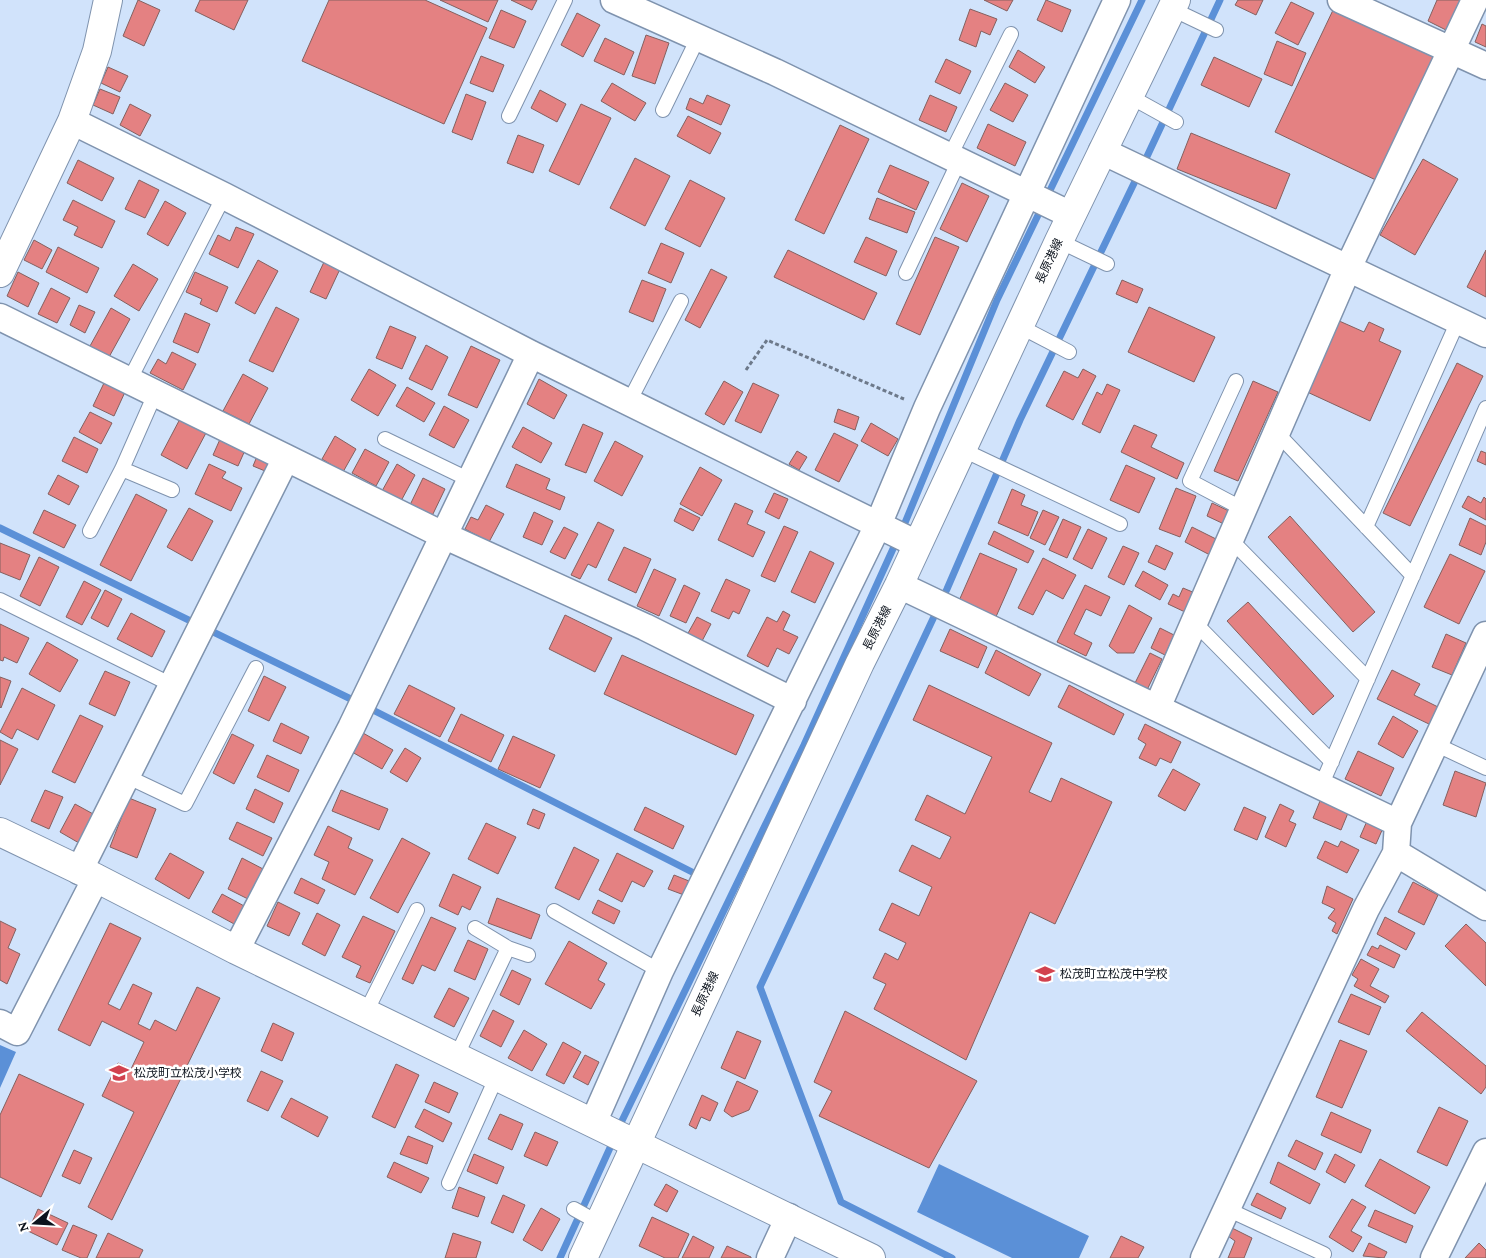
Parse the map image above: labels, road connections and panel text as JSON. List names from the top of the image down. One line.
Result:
{"streets":{"main road":["長原港線"]},"places":{"school or university":["松茂町立松茂中学校","松茂町立松茂小学校"]},"north":"left"}
